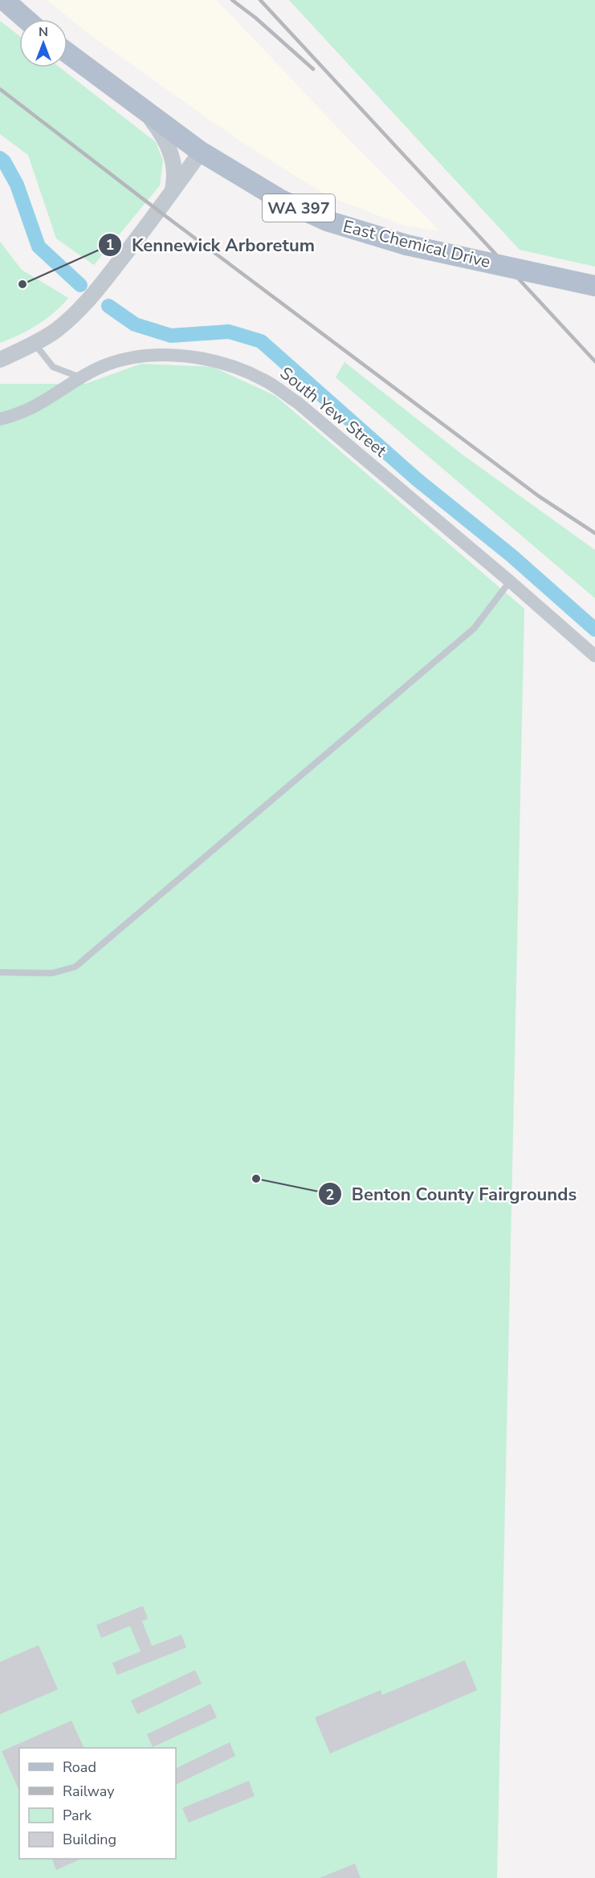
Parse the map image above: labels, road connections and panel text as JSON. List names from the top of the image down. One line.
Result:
{"streets":{"main road":["WA 397","East Chemical Drive"],"street":["South Yew Street"]},"places":["Kennewick Arboretum","Benton County Fairgrounds"],"legend":["Road","Railway","Park","Building"],"north":"top"}
